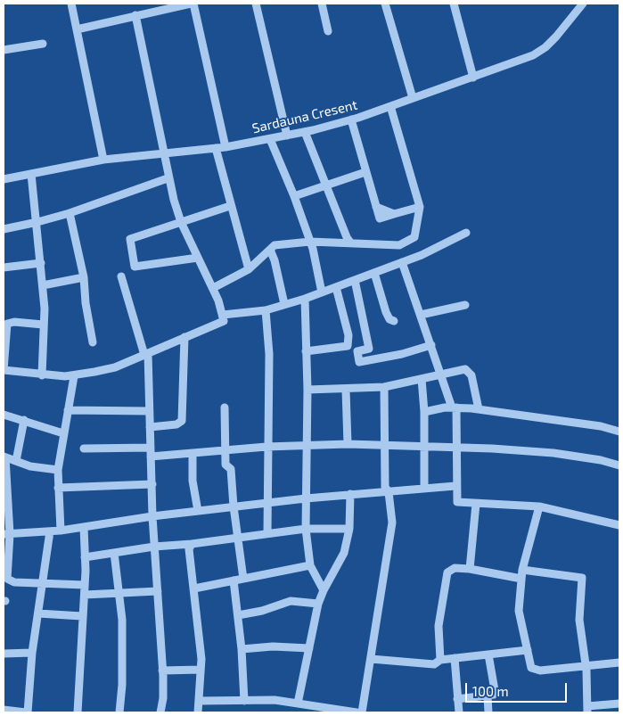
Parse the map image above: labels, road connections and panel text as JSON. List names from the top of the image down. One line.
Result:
{"streets":{"street":["Sardauna Cresent"]},"scale_bar":"100 m"}
